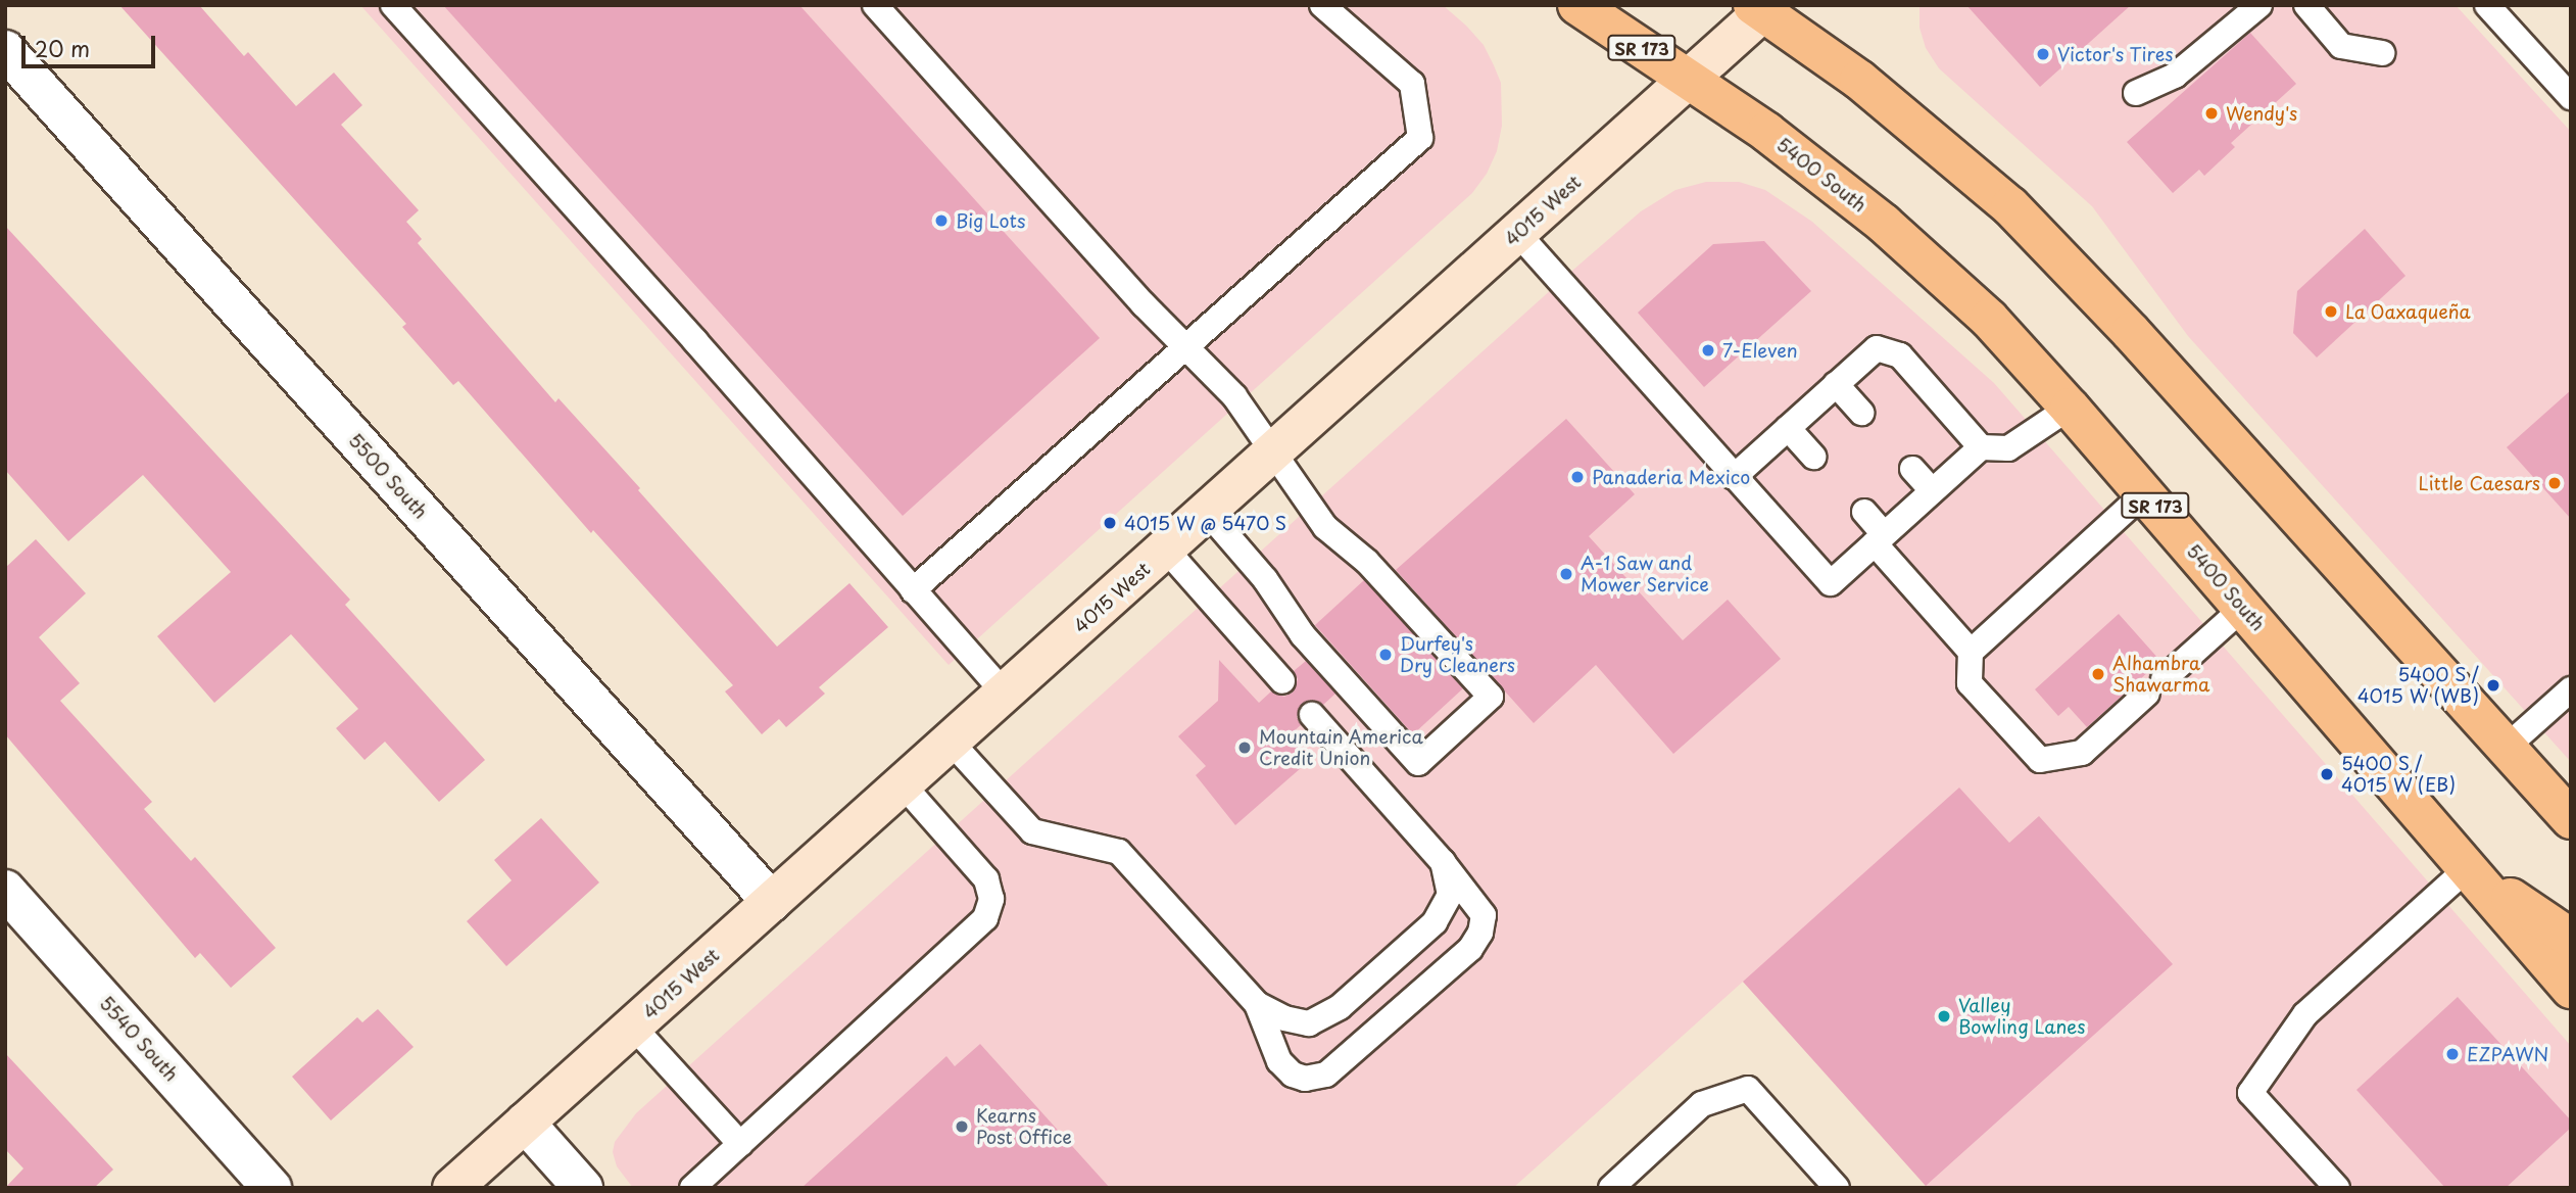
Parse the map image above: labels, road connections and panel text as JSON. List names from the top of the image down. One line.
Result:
{"streets":{"main road":["SR 173","5400 South"],"street":["4015 West","5500 South","5540 South"]},"crossings":[["SR 173","5400 South"],["SR 173","4015 West"],["5400 South","4015 West"],["4015 West","5500 South"]],"places":["Victor's Tires","Wendy's","Big Lots","La Oaxaqueña","7-Eleven","Panaderia Mexico","Little Caesars","4015 W @ 5470 S","A-1 Saw and Mower Service","Durfey's Dry Cleaners","Alhambra Shawarma","5400 S / 4015 W (WB)","Mountain America Credit Union","5400 S / 4015 W (EB)","Valley Bowling Lanes","EZPAWN","Kearns Post Office"],"scale_bar":"20 m"}
